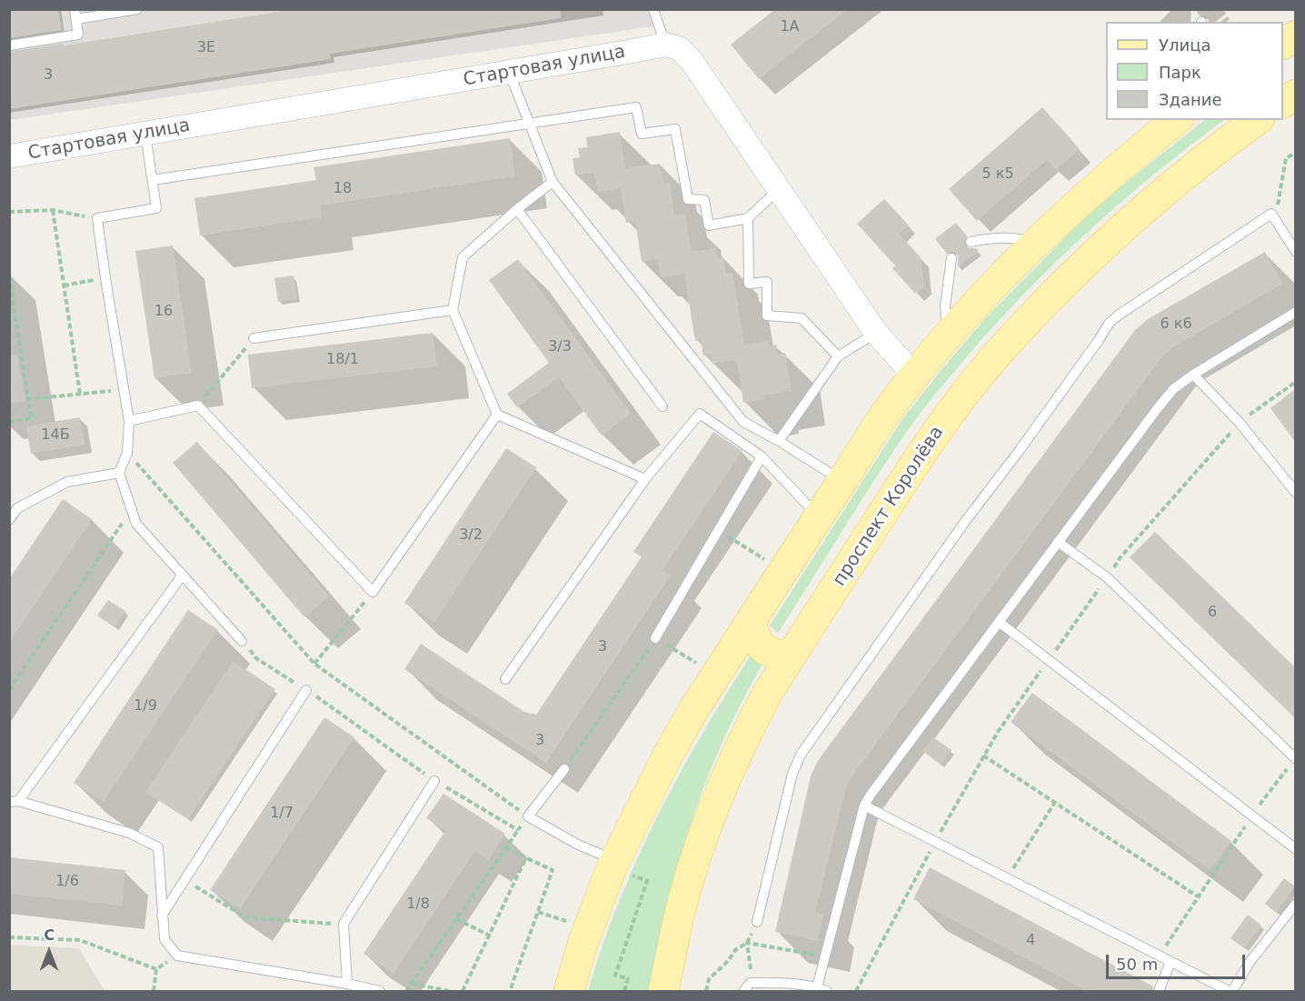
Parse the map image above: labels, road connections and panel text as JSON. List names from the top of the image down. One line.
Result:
{"streets":{"main road":["проспект Королёва"],"street":["Стартовая улица"]},"house_numbers":["1А","3Е","3","5 к5","18","16","6 к6","3/3","18/1","14Б","3/2","6","3","1/9","3","1/7","1/6","1/8","4"],"legend":["Улица","Парк","Здание"],"scale_bar":"50 m","north":"top"}
